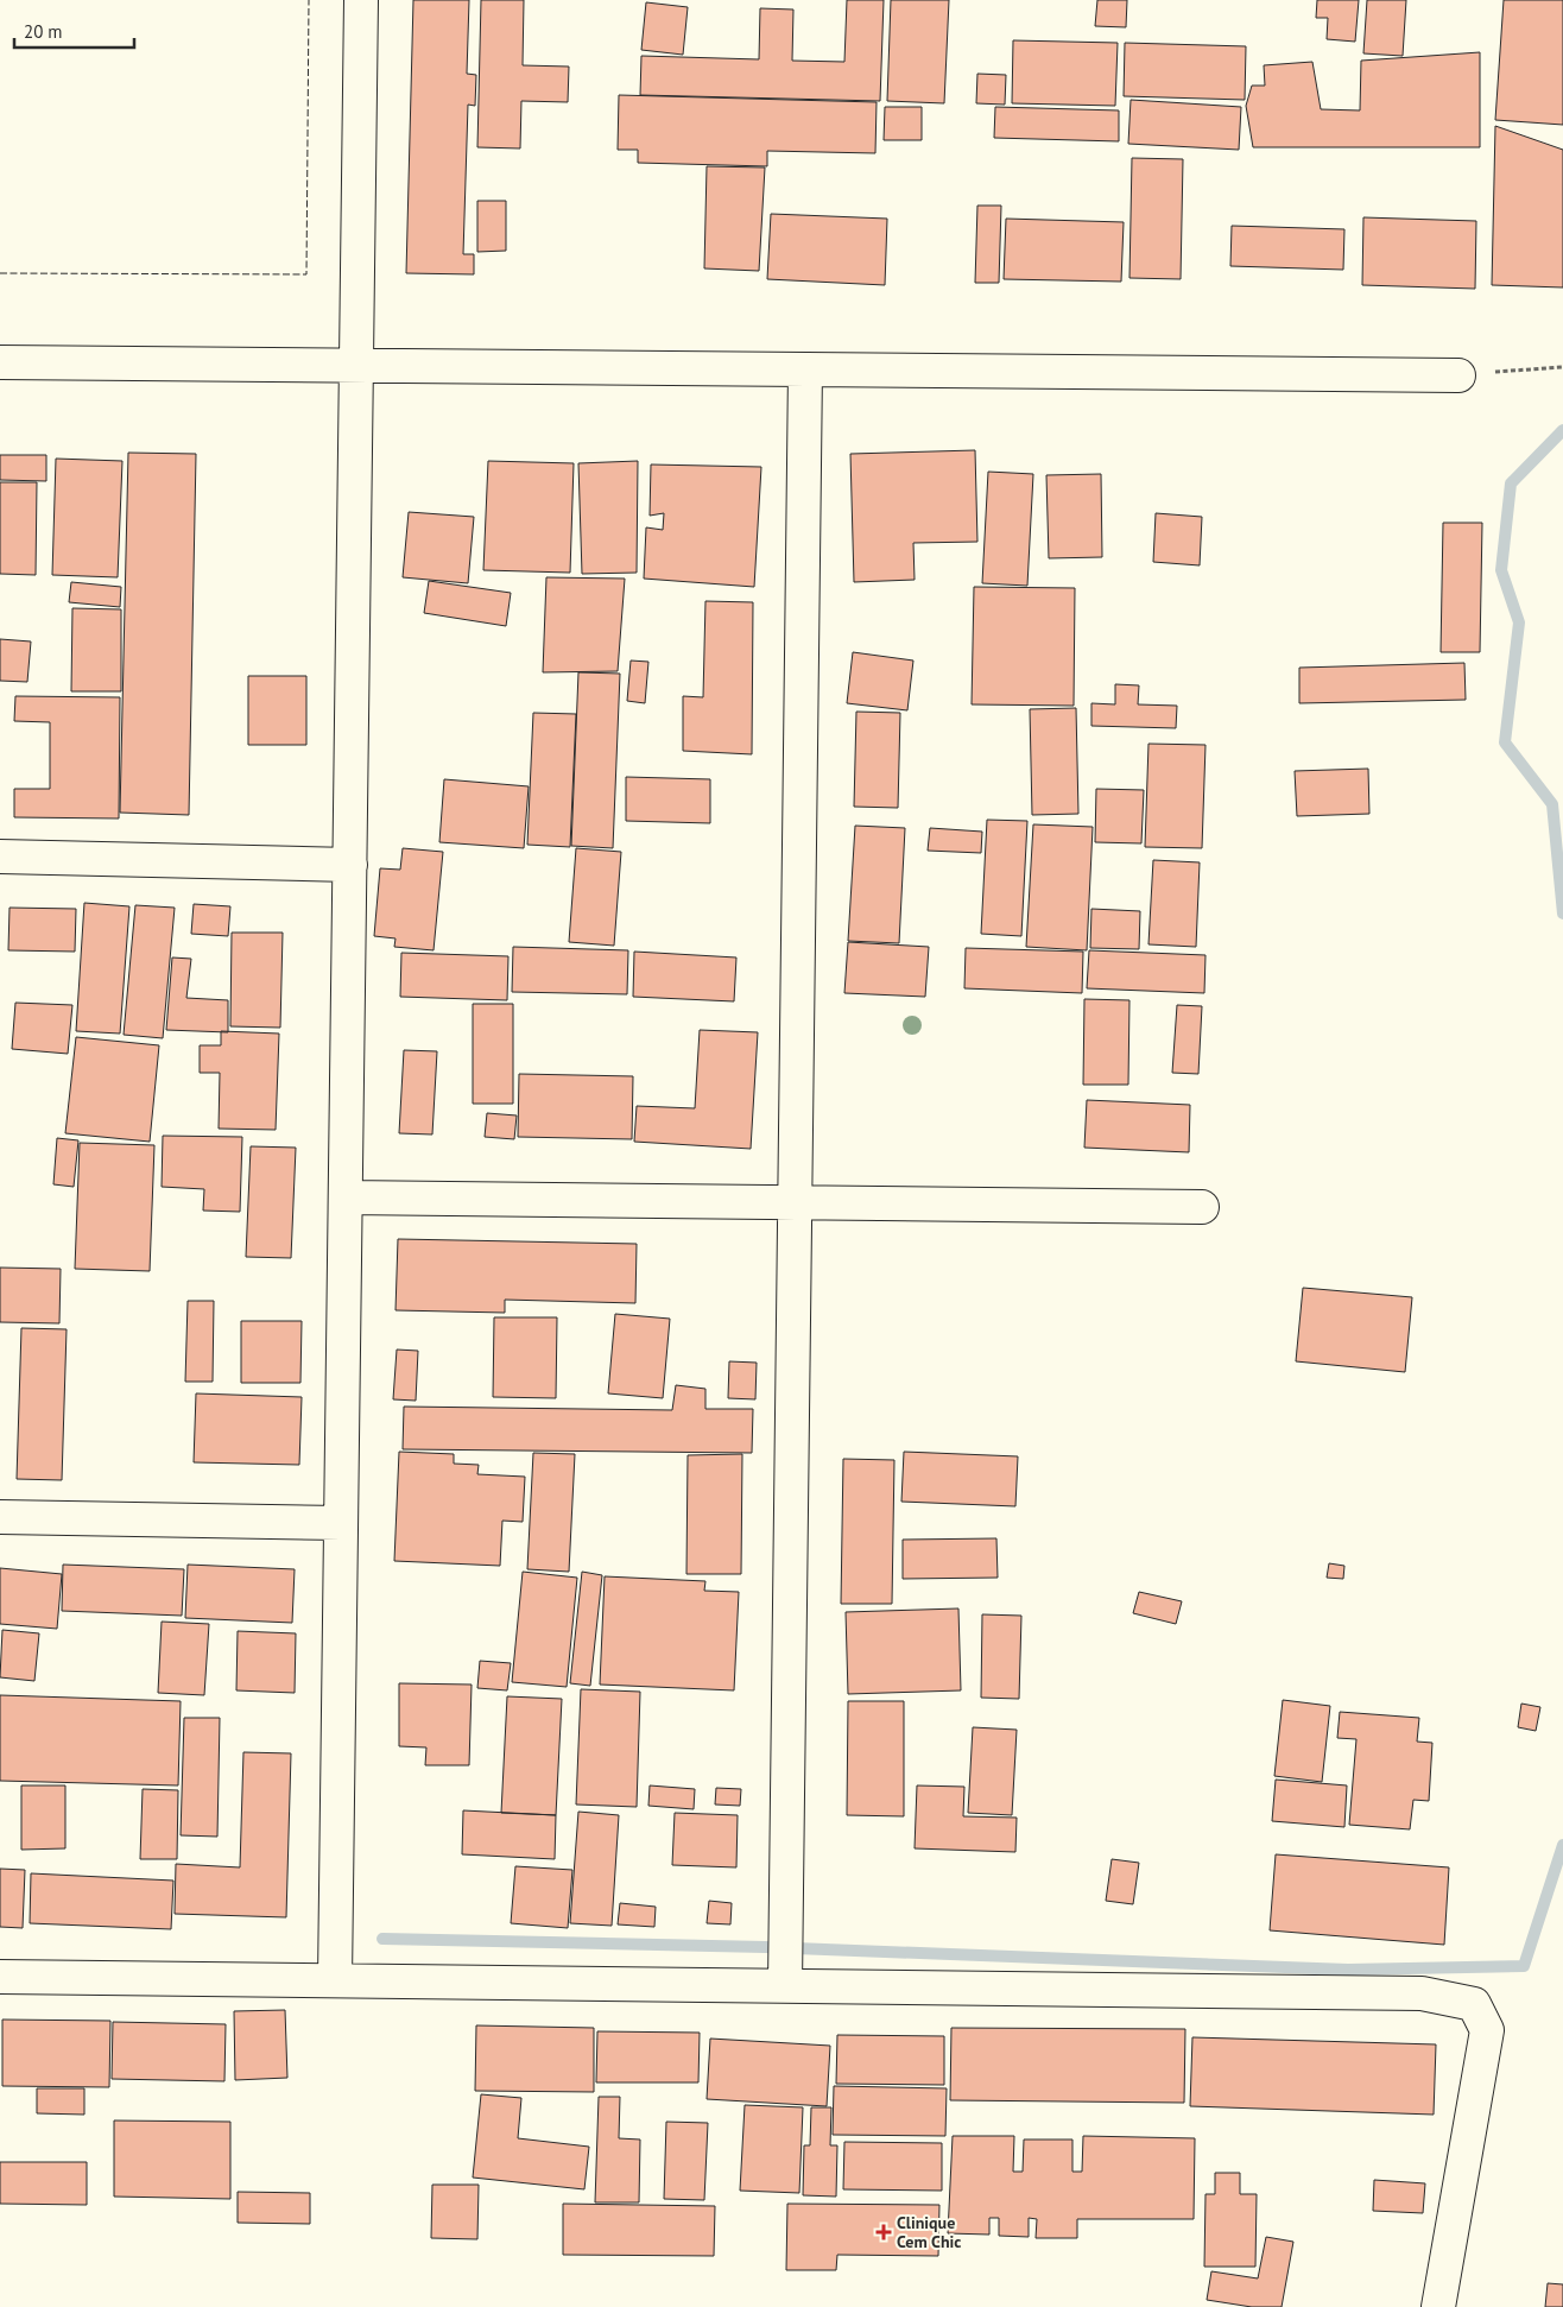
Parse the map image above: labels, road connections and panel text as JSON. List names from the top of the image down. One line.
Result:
{"places":{"health":["Clinique Cem Chic"]},"scale_bar":"20 m"}
